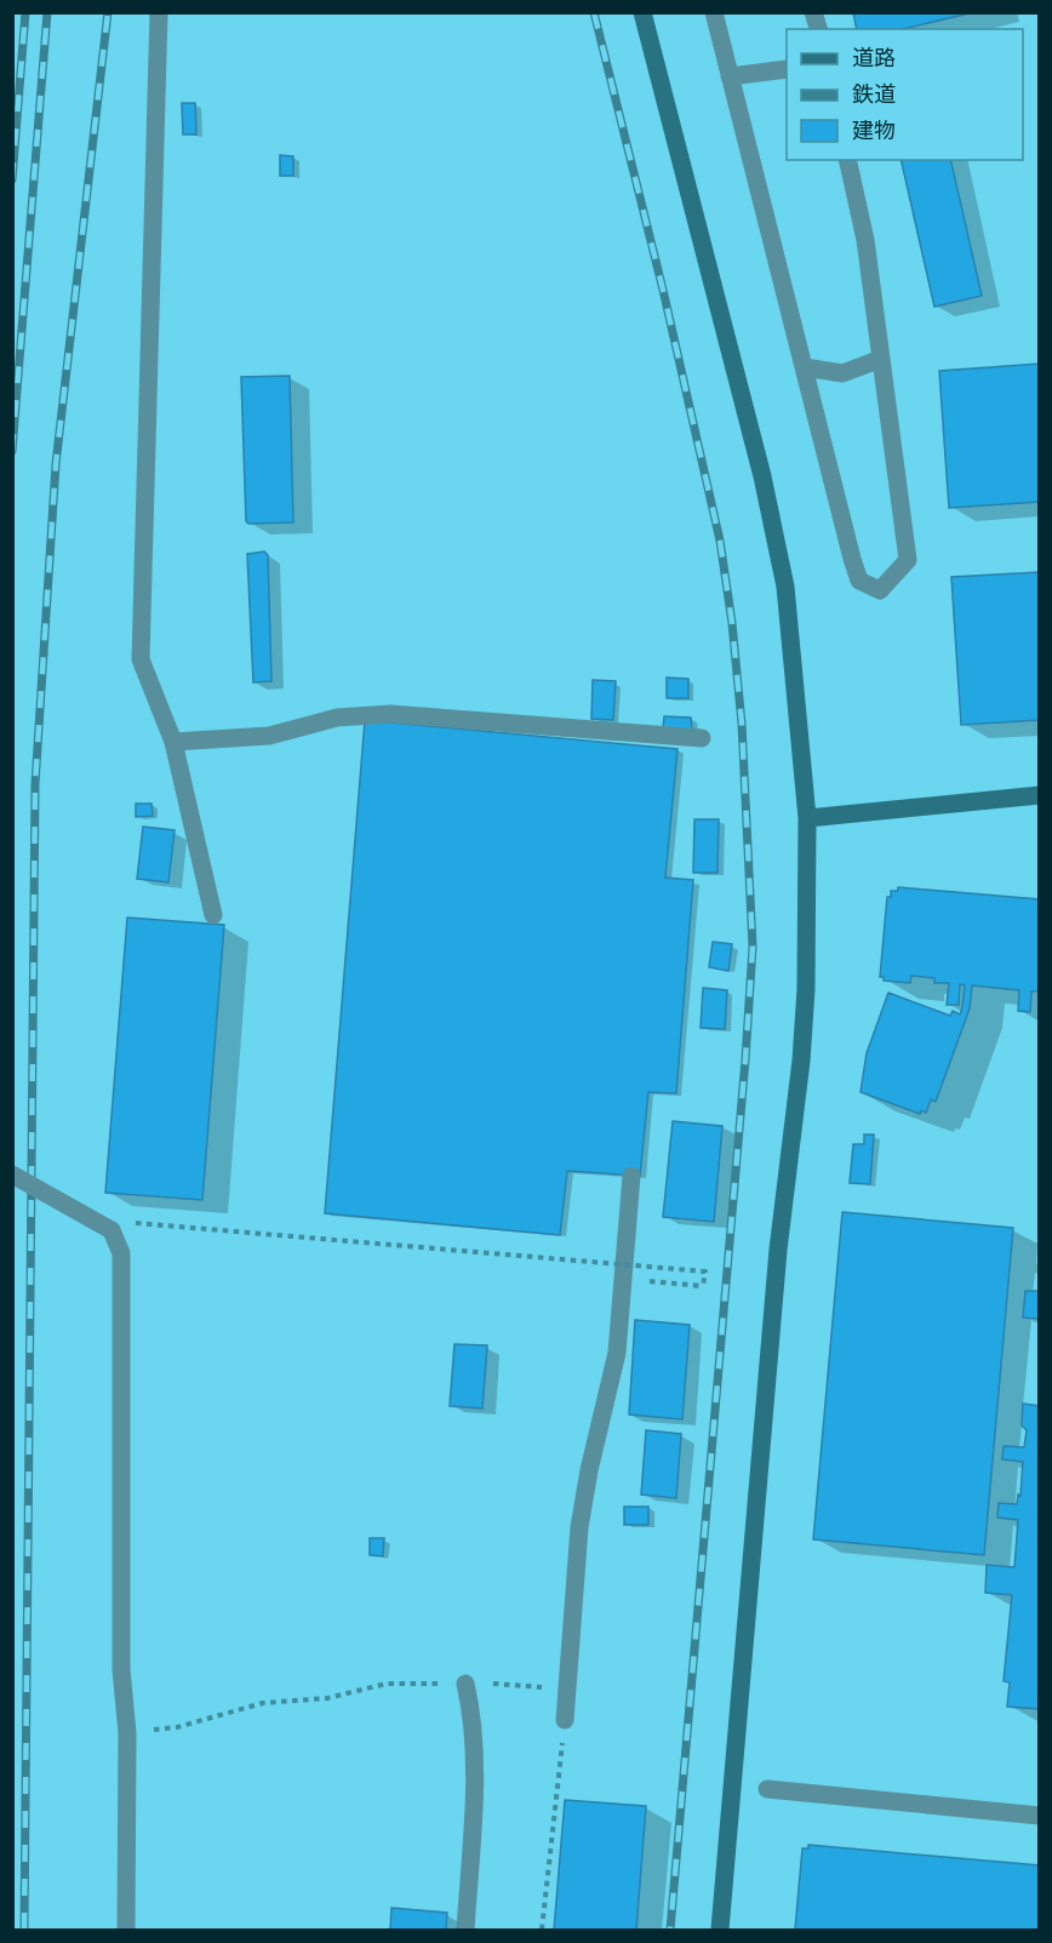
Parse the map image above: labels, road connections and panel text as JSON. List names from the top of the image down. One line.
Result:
{"legend":["道路","鉄道","建物"]}
